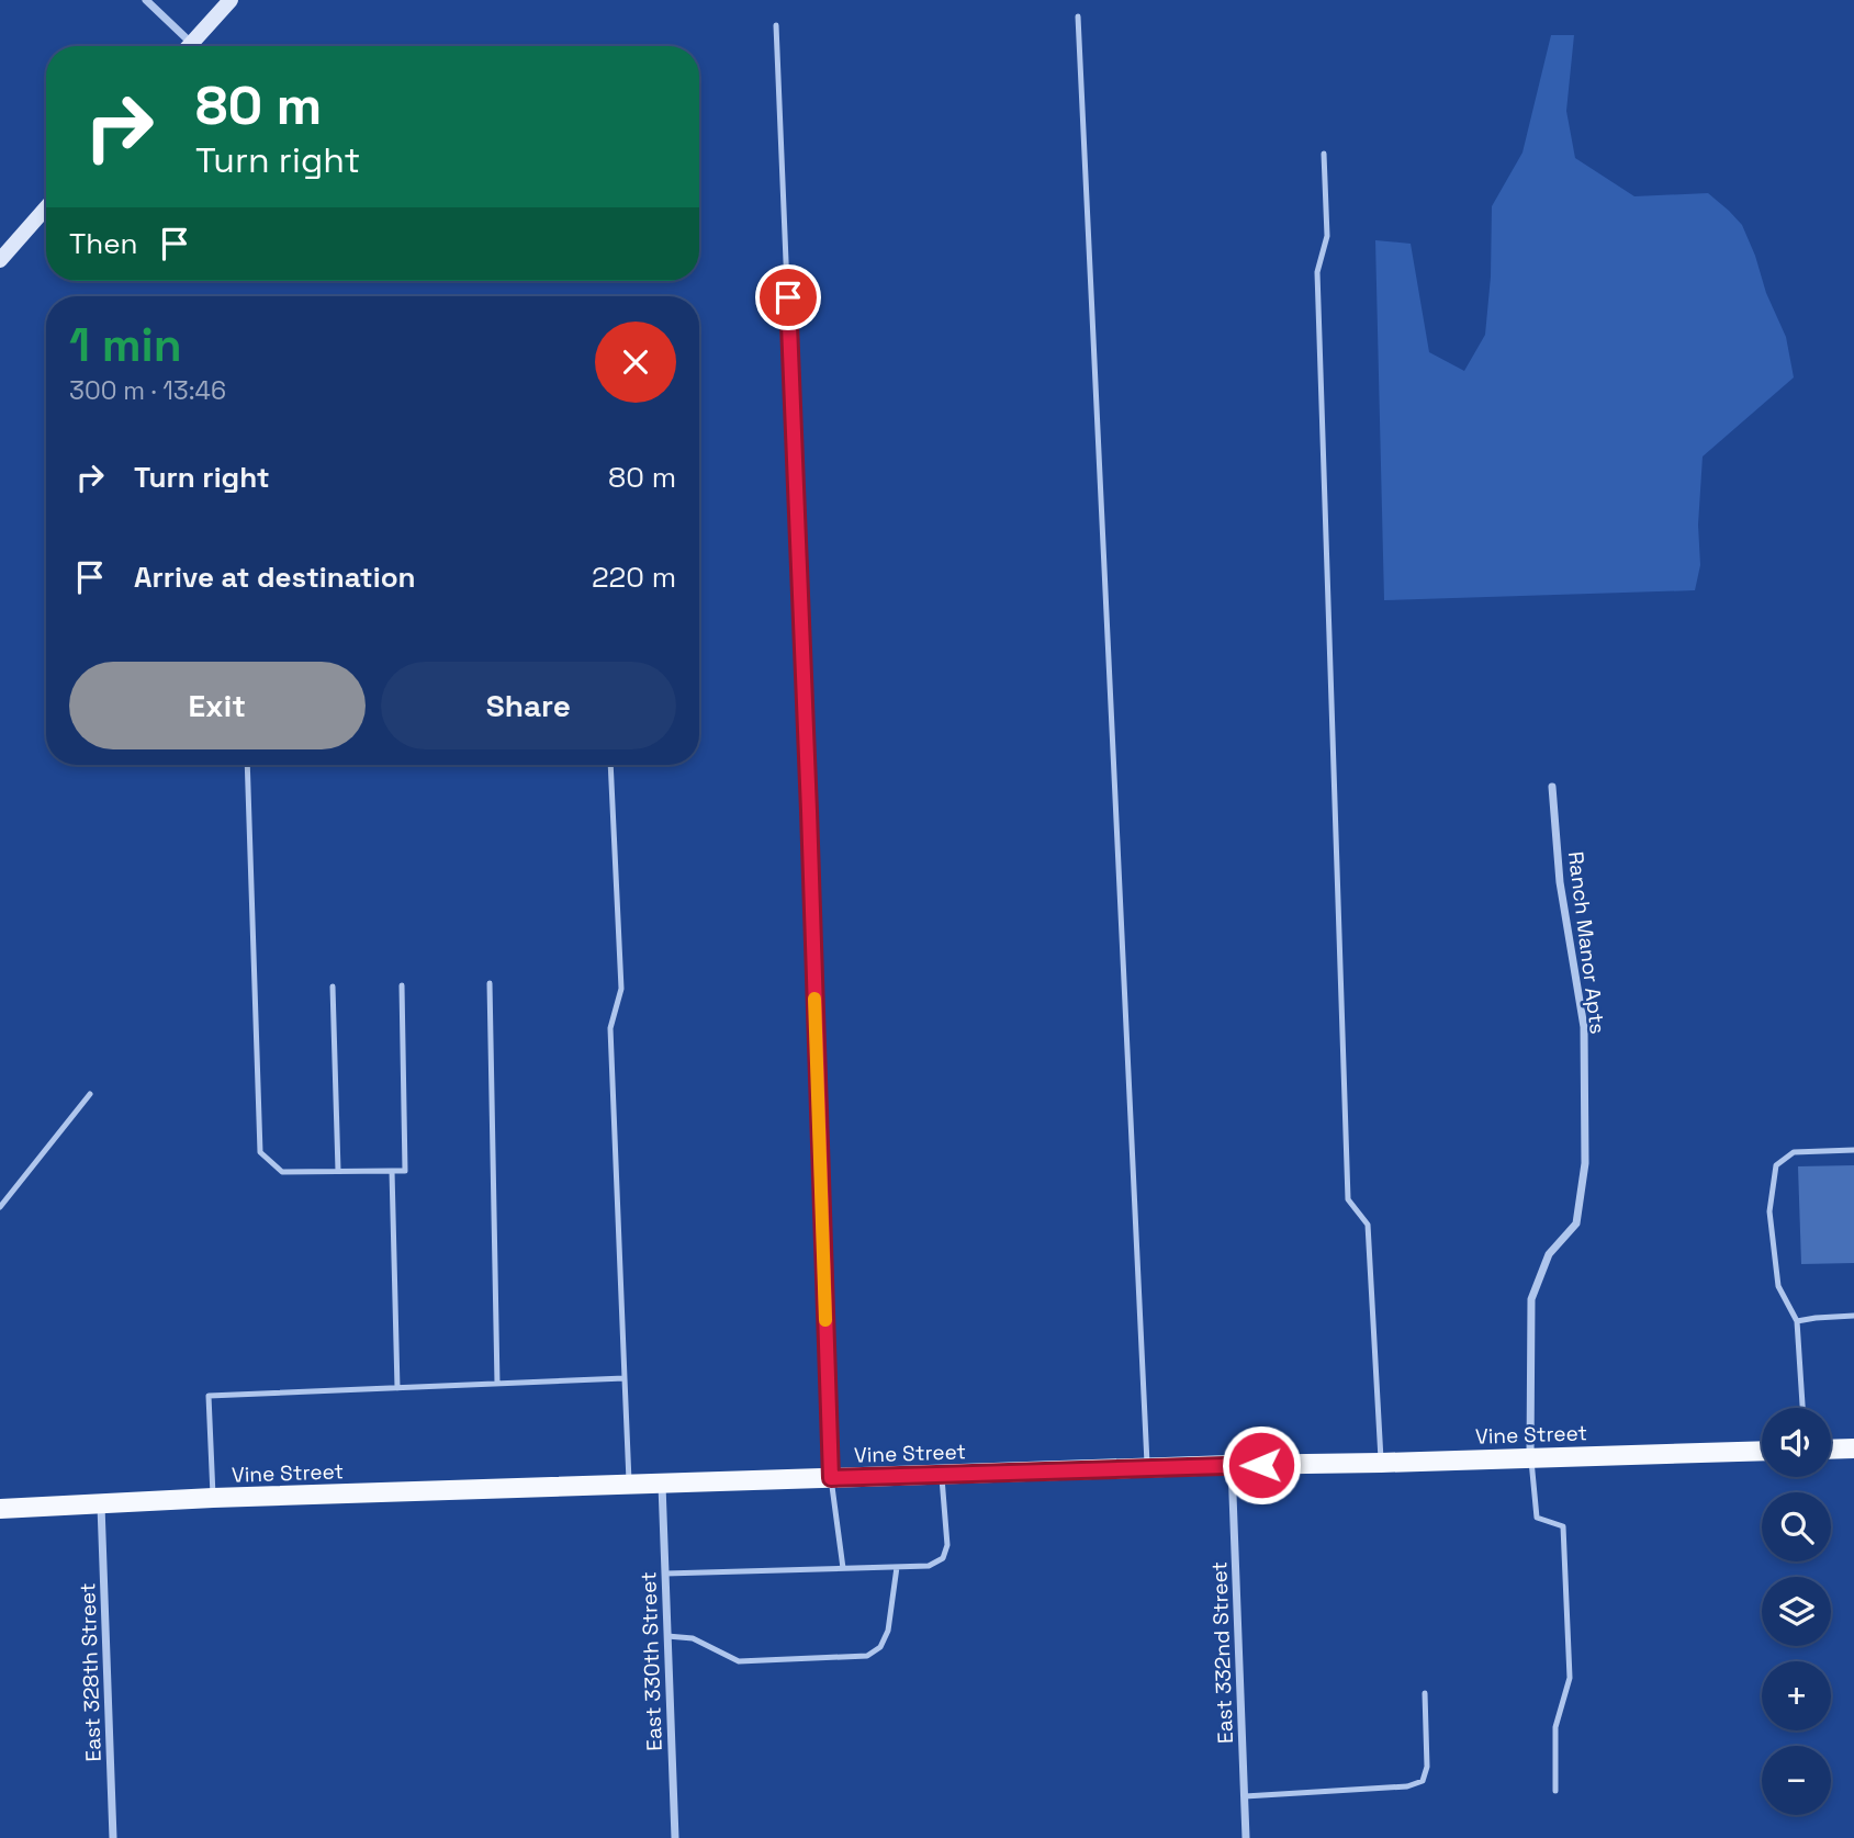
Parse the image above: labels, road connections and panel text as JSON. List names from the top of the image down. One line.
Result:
{"streets":{"main road":["Vine Street"],"street":["Ranch Manor Apts","East 332nd Street","East 330th Street","East 328th Street"]},"crossings":[["Ranch Manor Apts","Vine Street"],["Vine Street","East 332nd Street"],["Vine Street","East 330th Street"],["Vine Street","East 328th Street"]],"page":{"turn":["80 m","Turn right"],"then":"Then","heading":["1 min","300 m · 13:46"],"list":[{"name":"Turn right","value":"80 m"},{"name":"Arrive at destination","value":"220 m"}],"buttons":["Exit","Share"],"map_buttons":["+","−"]}}
